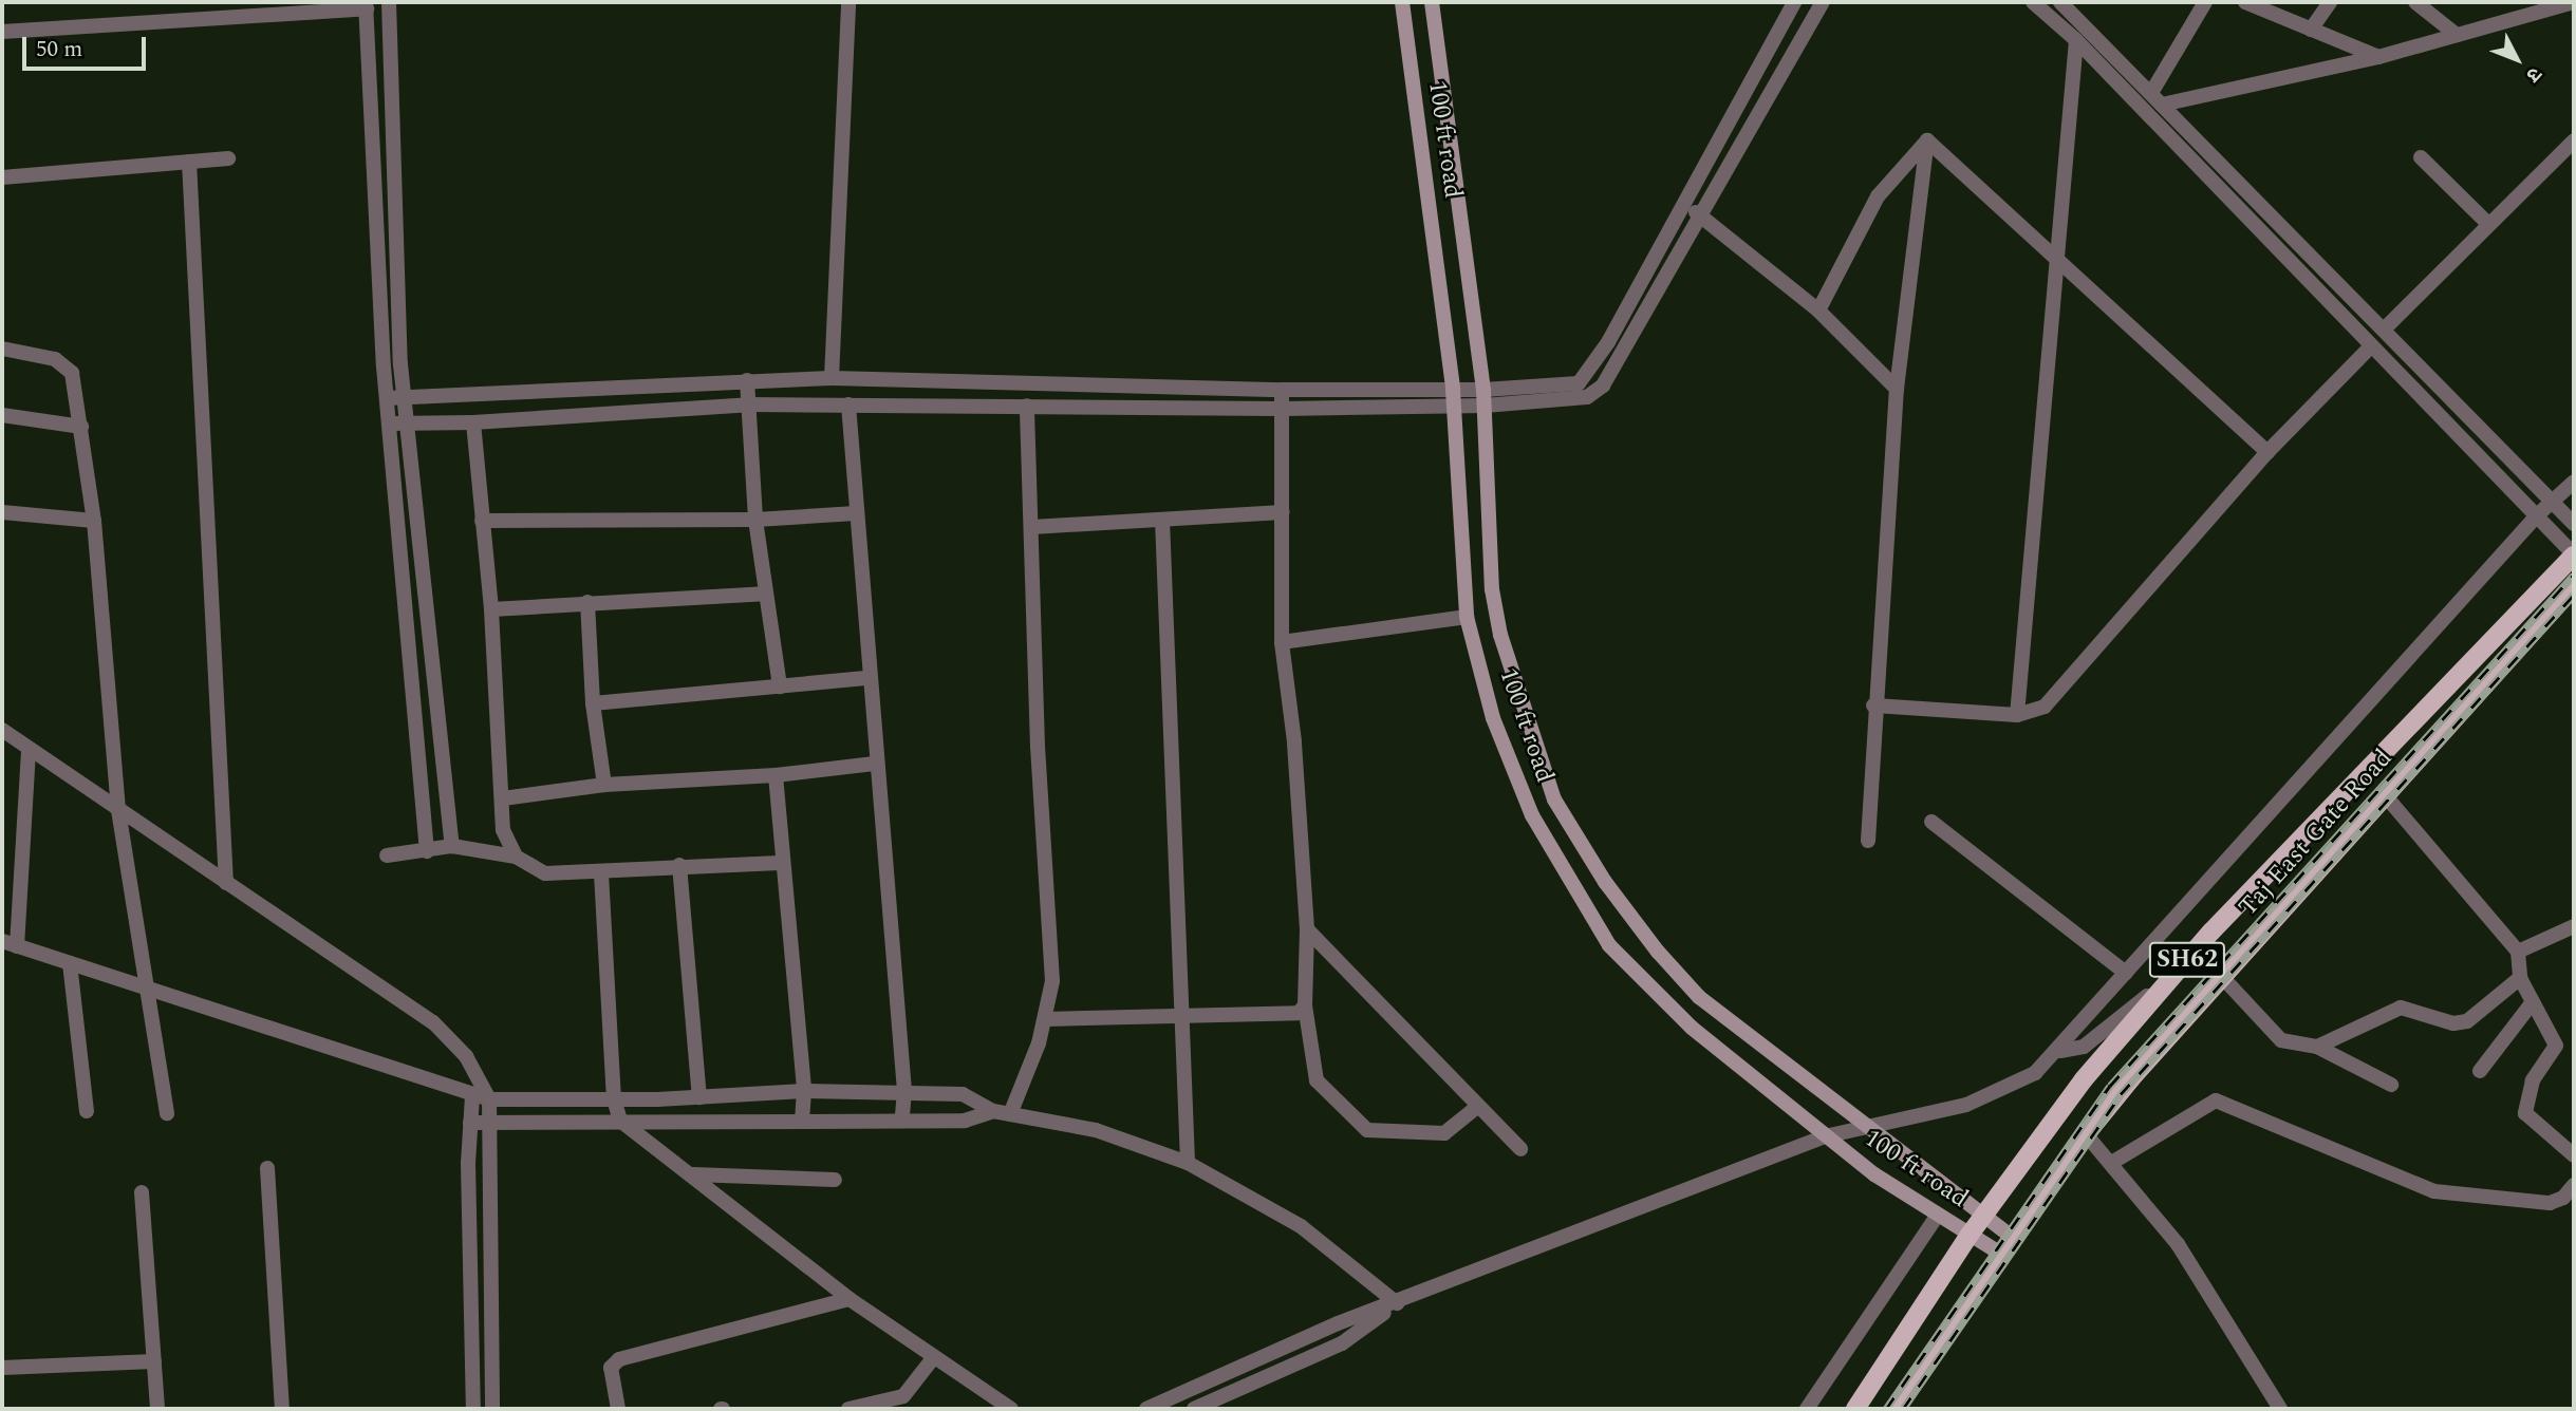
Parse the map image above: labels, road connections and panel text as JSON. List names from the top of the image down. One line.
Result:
{"streets":{"main road":["100 ft road","Taj East Gate Road","SH62"]},"crossings":[["100 ft road","Taj East Gate Road"],["100 ft road","SH62"]],"scale_bar":"50 m","north":"bottom right"}
